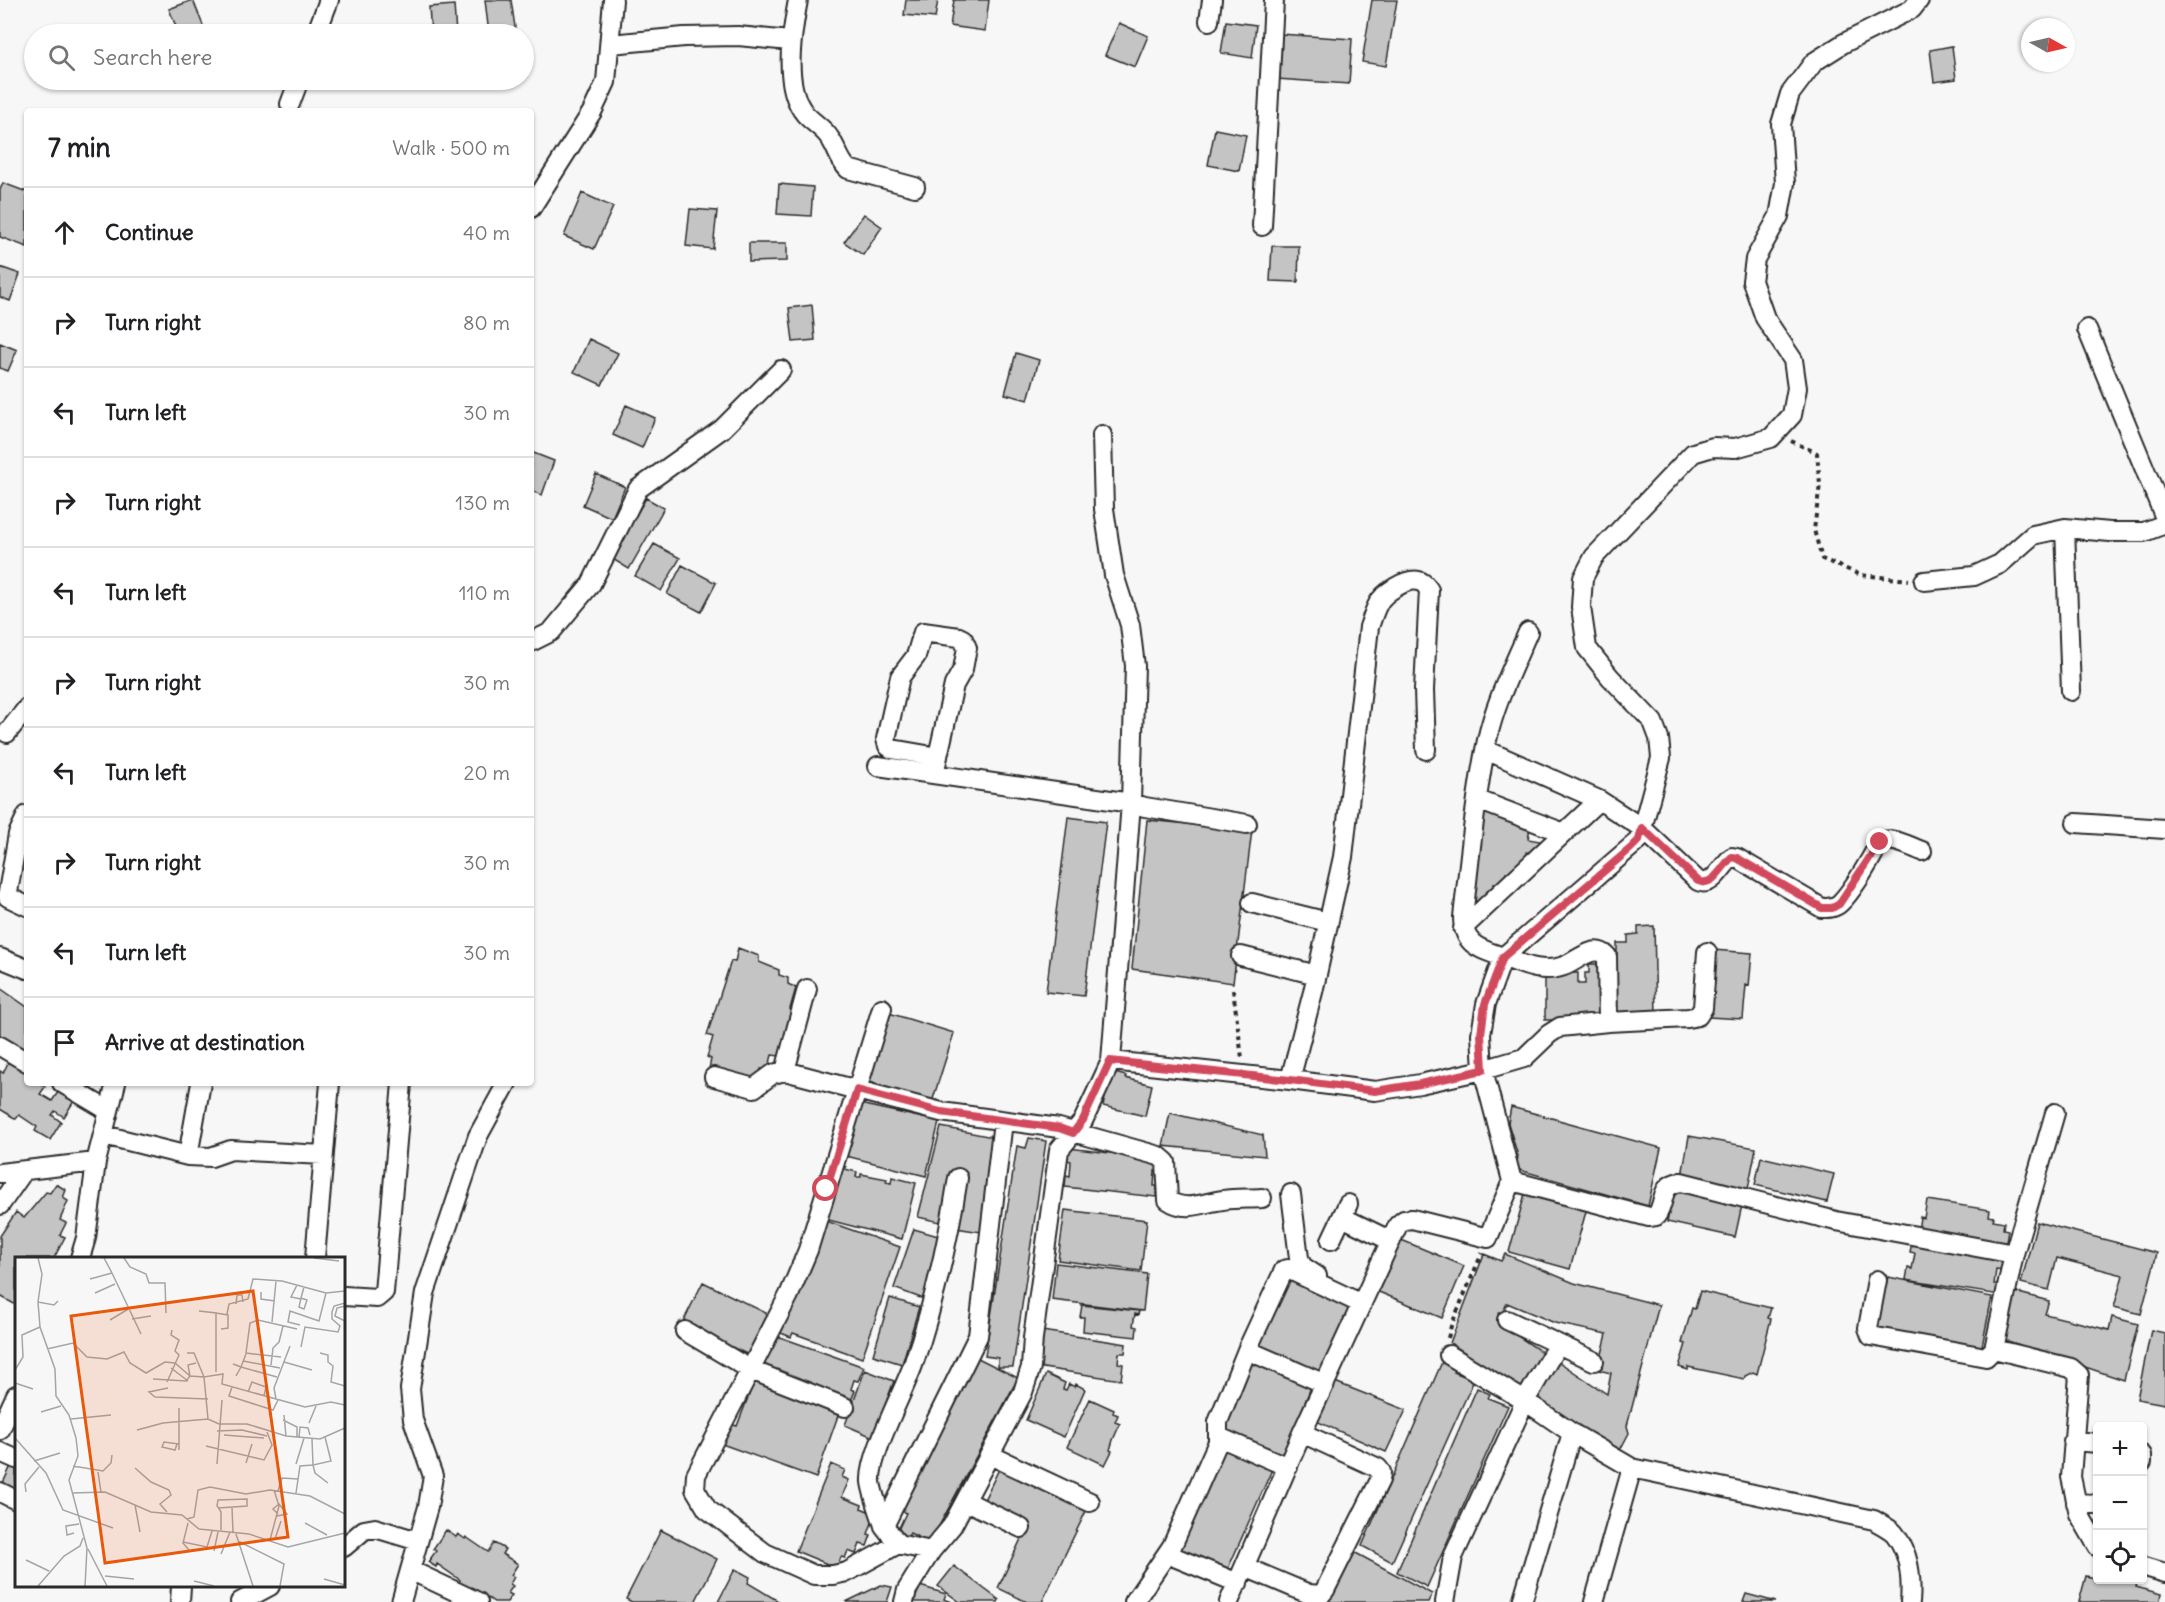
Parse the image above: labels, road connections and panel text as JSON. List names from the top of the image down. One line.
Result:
{"north":"right","page":{"search":"Search here","heading":["7 min","Walk · 500 m"],"list":[["Continue","40 m"],["Turn right","80 m"],["Turn left","30 m"],["Turn right","130 m"],["Turn left","110 m"],["Turn right","30 m"],["Turn left","20 m"],["Turn right","30 m"],["Turn left","30 m"],"Arrive at destination"],"map_buttons":["+","−"]}}
